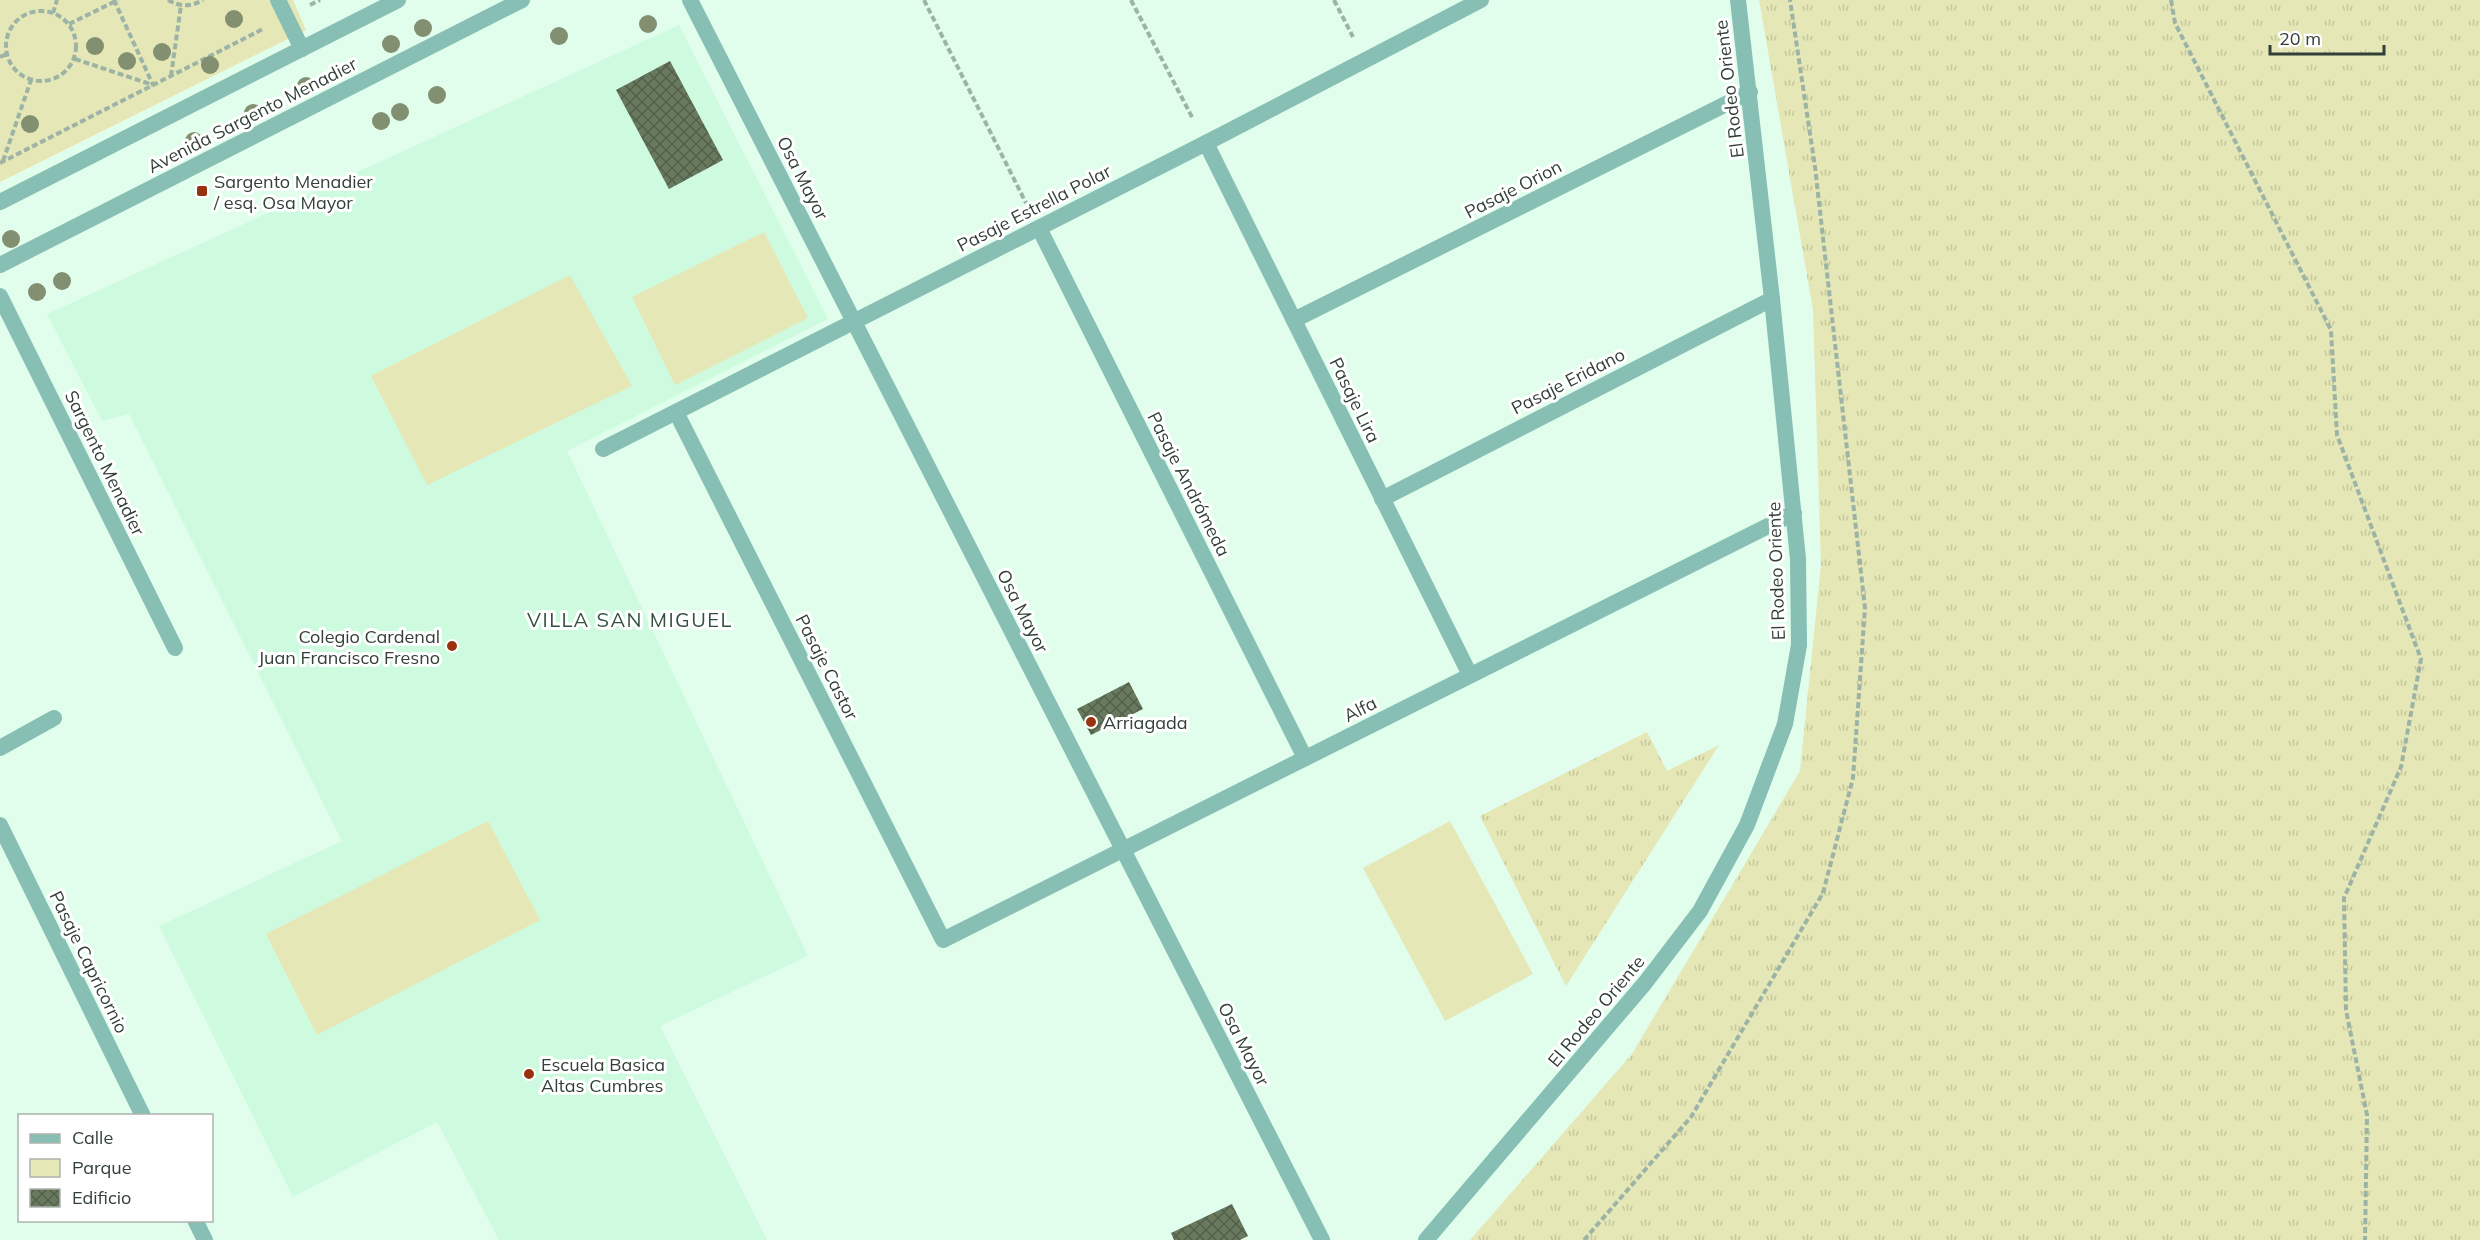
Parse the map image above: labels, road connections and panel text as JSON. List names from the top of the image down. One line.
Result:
{"streets":{"street":["El Rodeo Oriente","Avenida Sargento Menadier","Osa Mayor","Pasaje Orion","Pasaje Estrella Polar","Pasaje Eridano","Pasaje Lira","Sargento Menadier","Pasaje Andrómeda","Pasaje Castor","Alfa","Pasaje Capricornio"]},"crossings":[["El Rodeo Oriente","Pasaje Orion"],["El Rodeo Oriente","Pasaje Eridano"],["El Rodeo Oriente","Alfa"],["Osa Mayor","Pasaje Estrella Polar"],["Osa Mayor","Alfa"],["Pasaje Orion","Pasaje Lira"],["Pasaje Estrella Polar","Pasaje Lira"],["Pasaje Estrella Polar","Pasaje Andrómeda"],["Pasaje Estrella Polar","Pasaje Castor"],["Pasaje Eridano","Pasaje Lira"],["Pasaje Lira","Alfa"],["Pasaje Andrómeda","Alfa"],["Pasaje Castor","Alfa"]],"districts":["VILLA SAN MIGUEL"],"places":{"transit":["Sargento Menadier / esq. Osa Mayor"],"other":["Colegio Cardenal Juan Francisco Fresno","Arriagada","Escuela Basica Altas Cumbres"]},"legend":["Calle","Parque","Edificio"],"scale_bar":"20 m"}
